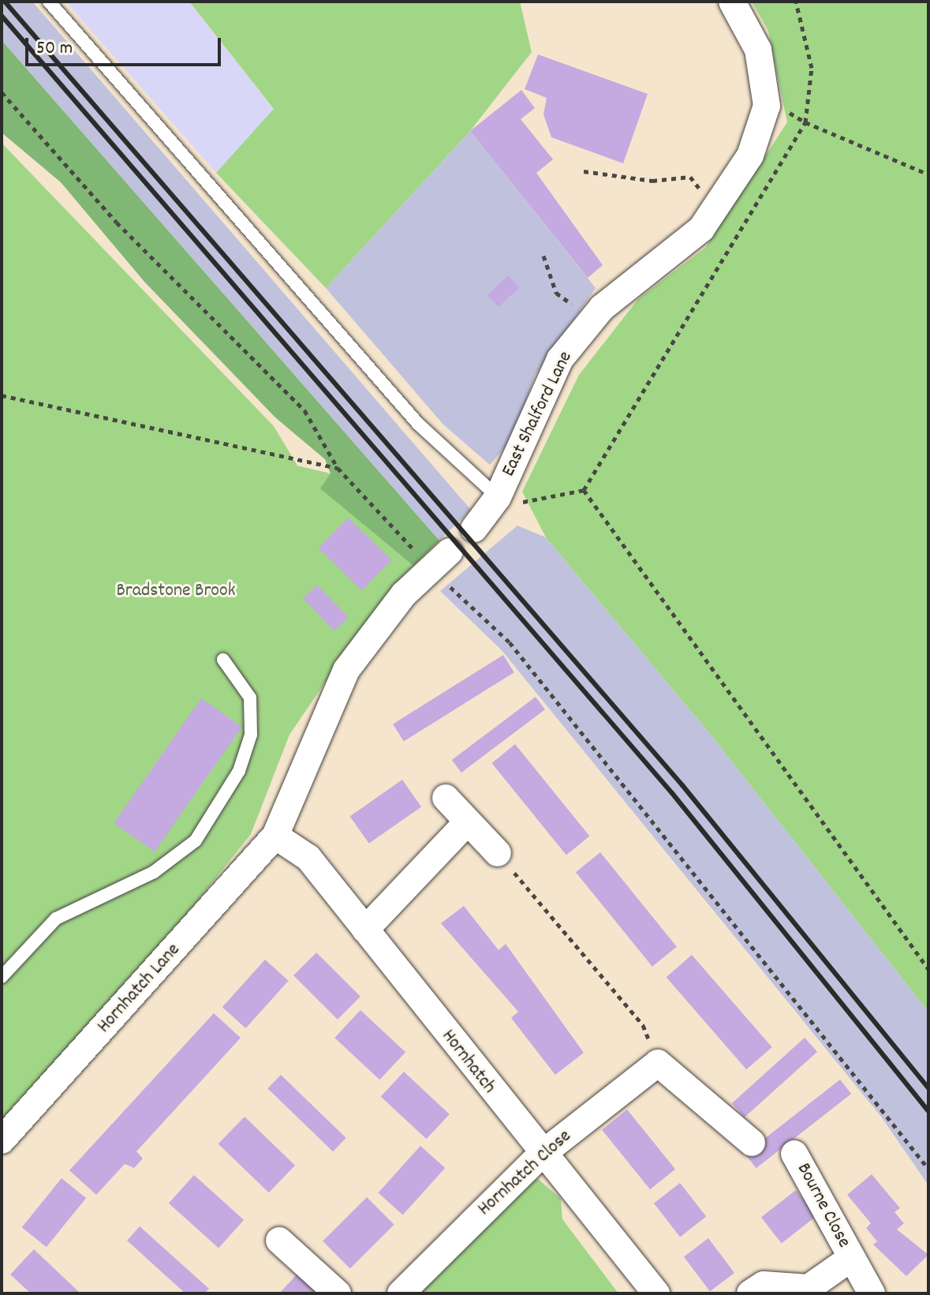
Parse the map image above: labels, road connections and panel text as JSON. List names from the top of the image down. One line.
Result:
{"streets":{"street":["East Shalford Lane","Hornhatch Lane","Hornhatch","Hornhatch Close","Bourne Close"]},"crossings":[["East Shalford Lane","Hornhatch Lane"],["East Shalford Lane","Hornhatch"],["Hornhatch Lane","Hornhatch"],["Hornhatch","Hornhatch Close"]],"parks":["Bradstone Brook"],"scale_bar":"50 m"}
